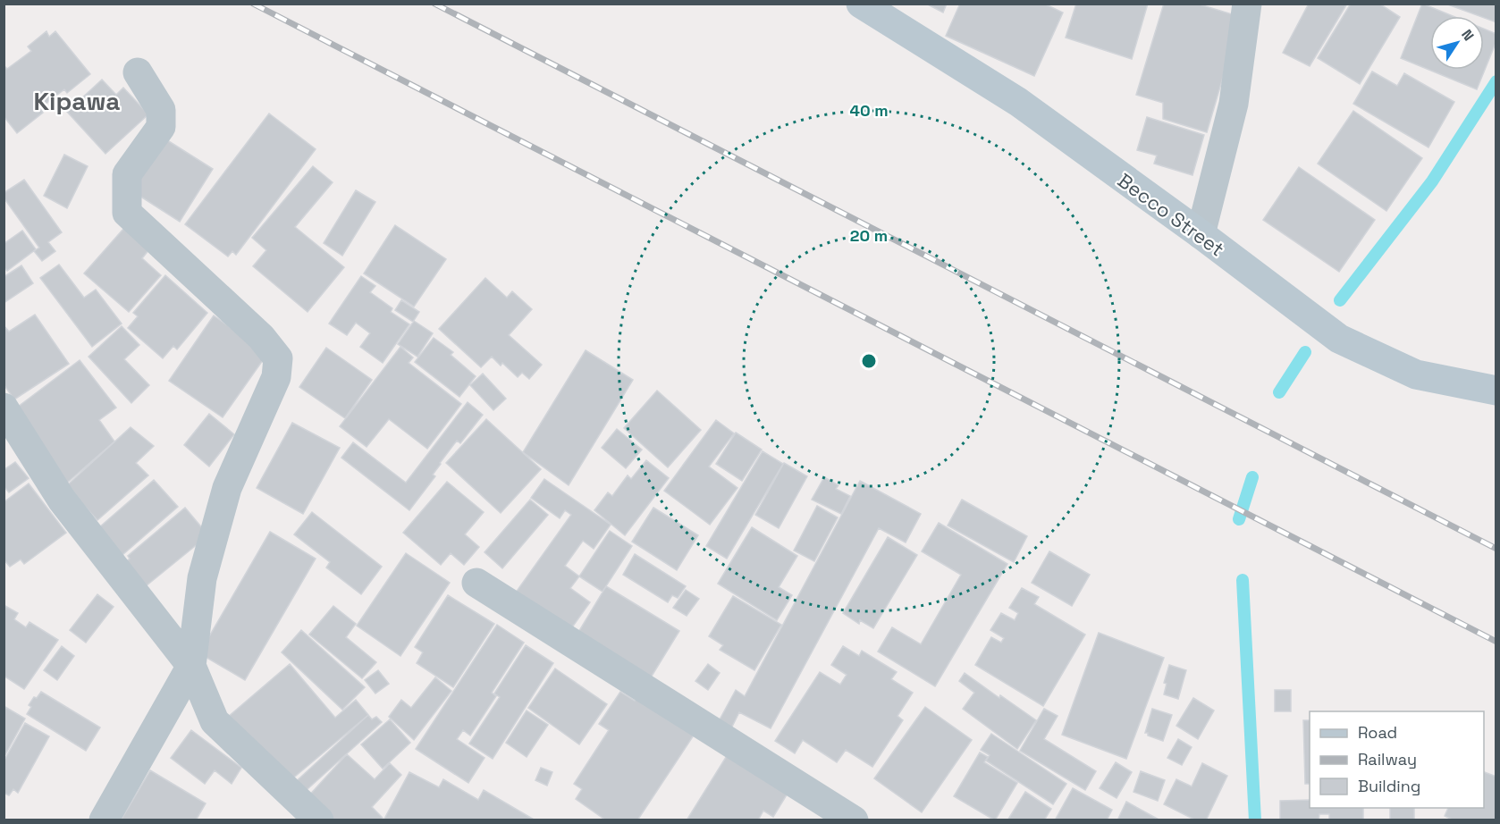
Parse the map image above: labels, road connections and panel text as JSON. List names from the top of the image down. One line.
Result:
{"streets":{"street":["Becco Street"]},"districts":["Kipawa"],"legend":["Road","Railway","Building"],"north":"top right","rings":["40 m","20 m"]}
